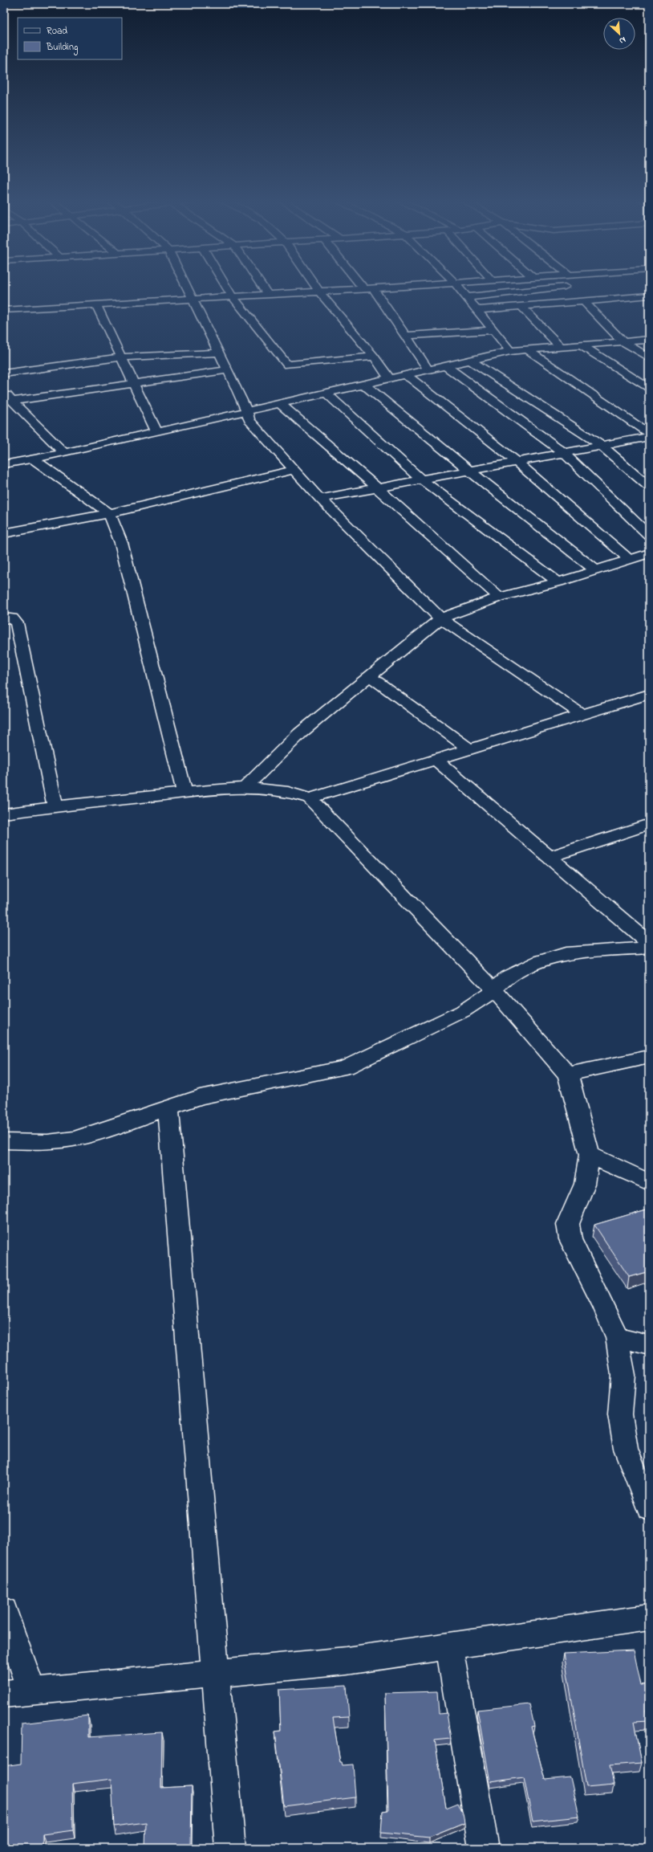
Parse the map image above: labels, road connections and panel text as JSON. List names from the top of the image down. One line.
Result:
{"legend":["Road","Building"],"north":"bottom right"}
